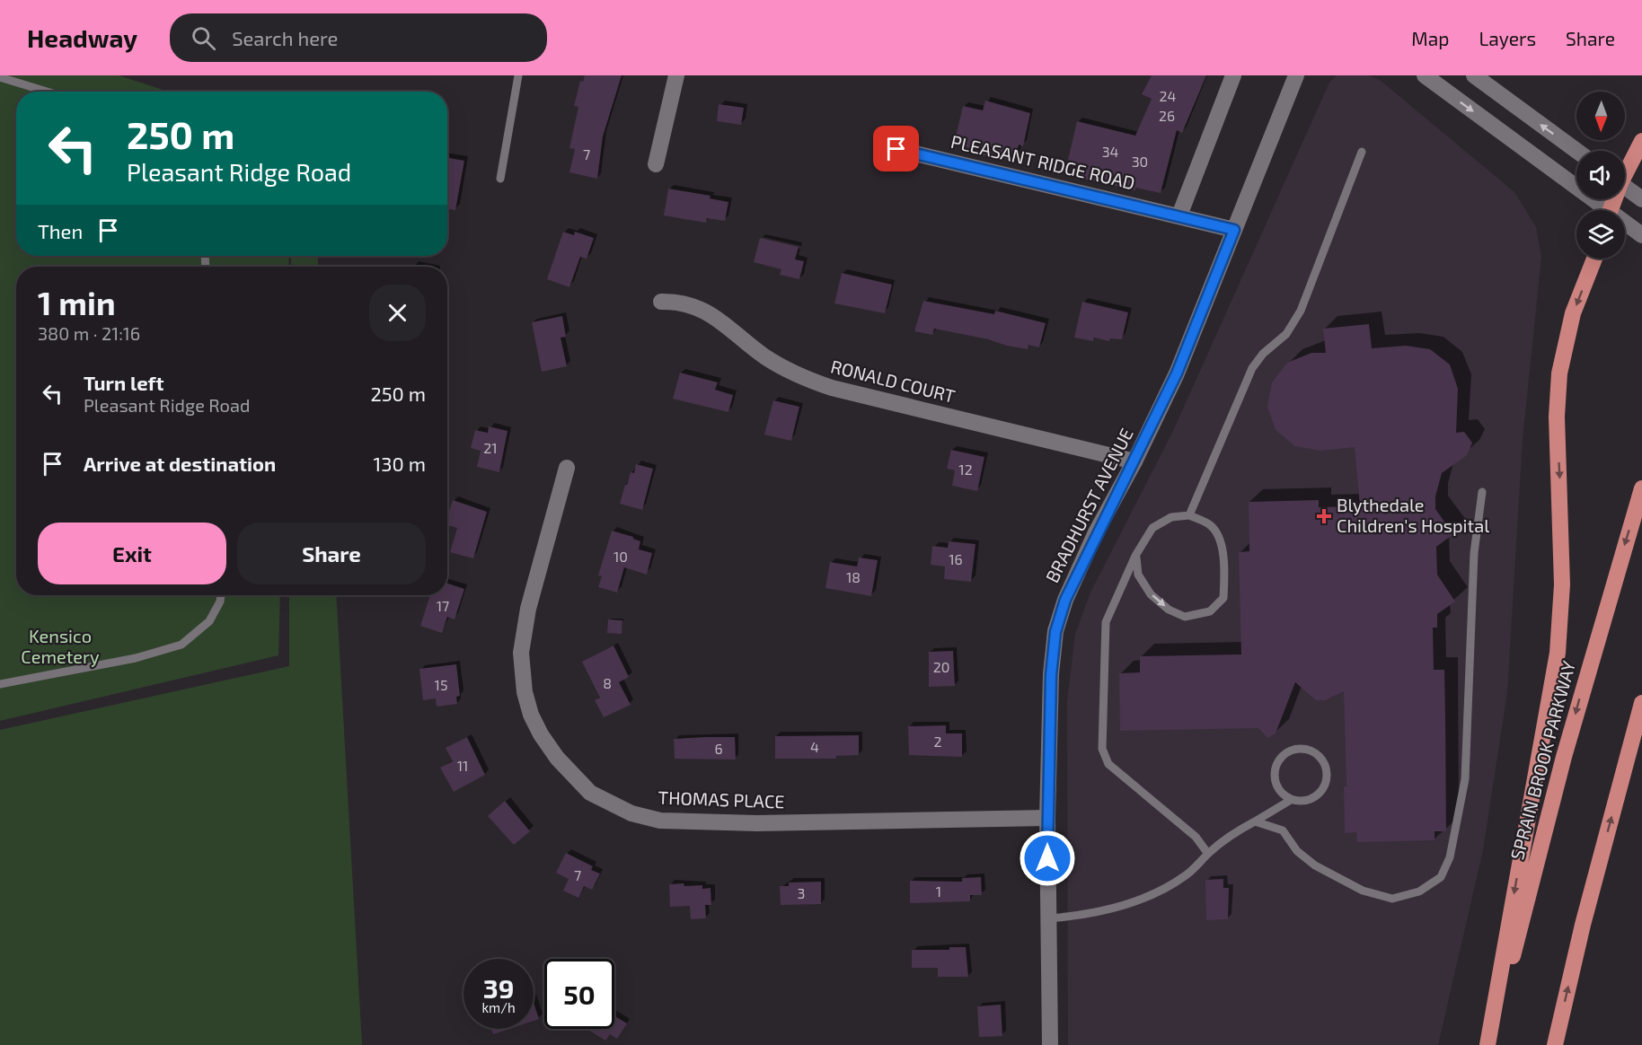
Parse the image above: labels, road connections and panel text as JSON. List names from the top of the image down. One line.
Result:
{"streets":{"highway":["SPRAIN BROOK PARKWAY"],"street":["PLEASANT RIDGE ROAD","RONALD COURT","BRADHURST AVENUE","THOMAS PLACE"]},"crossings":[["PLEASANT RIDGE ROAD","BRADHURST AVENUE"],["RONALD COURT","BRADHURST AVENUE"],["BRADHURST AVENUE","THOMAS PLACE"]],"parks":["Kensico Cemetery"],"places":{"health":["Blythedale Children's Hospital"]},"house_numbers":["24","26","34","7","30","21","12","10","16","18","17","20","8","15","2","4","6","11","7","1","3"],"north":"bottom","page":{"header":"Headway","search":"Search here","nav":["Map","Layers","Share"],"turn":["250 m","Pleasant Ridge Road"],"then":"Then","heading":["1 min","380 m · 21:16"],"list":[{"name":"Turn left","note":"Pleasant Ridge Road","value":"250 m"},{"name":"Arrive at destination","value":"130 m"}],"buttons":["Exit","Share"],"speed":"39 km/h","limit":"50"}}
